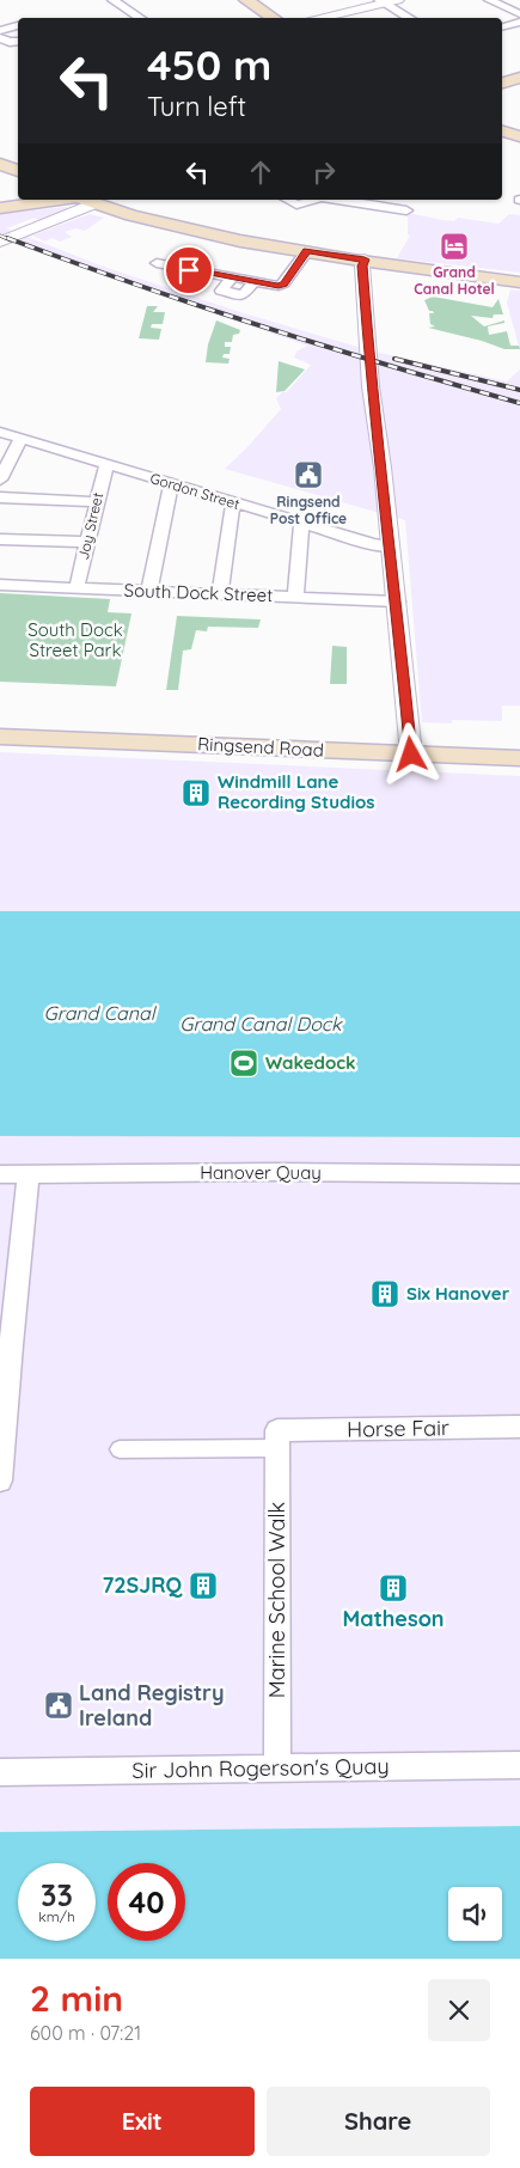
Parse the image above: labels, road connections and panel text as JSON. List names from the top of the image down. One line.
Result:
{"streets":{"main road":["Ringsend Road"],"street":["Gordon Street","Joy Street","South Dock Street","Hanover Quay","Horse Fair","Marine School Walk","Sir John Rogerson's Quay"]},"crossings":[["Gordon Street","Joy Street"],["Joy Street","South Dock Street"],["Horse Fair","Marine School Walk"],["Marine School Walk","Sir John Rogerson's Quay"]],"water":["Grand Canal","Grand Canal Dock"],"parks":["South Dock Street Park"],"places":{"hotel":["Grand Canal Hotel"],"public building":["Ringsend Post Office","Land Registry Ireland"],"building":["Windmill Lane Recording Studios","Six Hanover","72SJRQ","Matheson"],"sports":["Wakedock"]},"page":{"turn":["450 m","Turn left"],"speed":"33 km/h","limit":"40","heading":["2 min","600 m · 07:21"],"buttons":["Exit","Share"]}}
